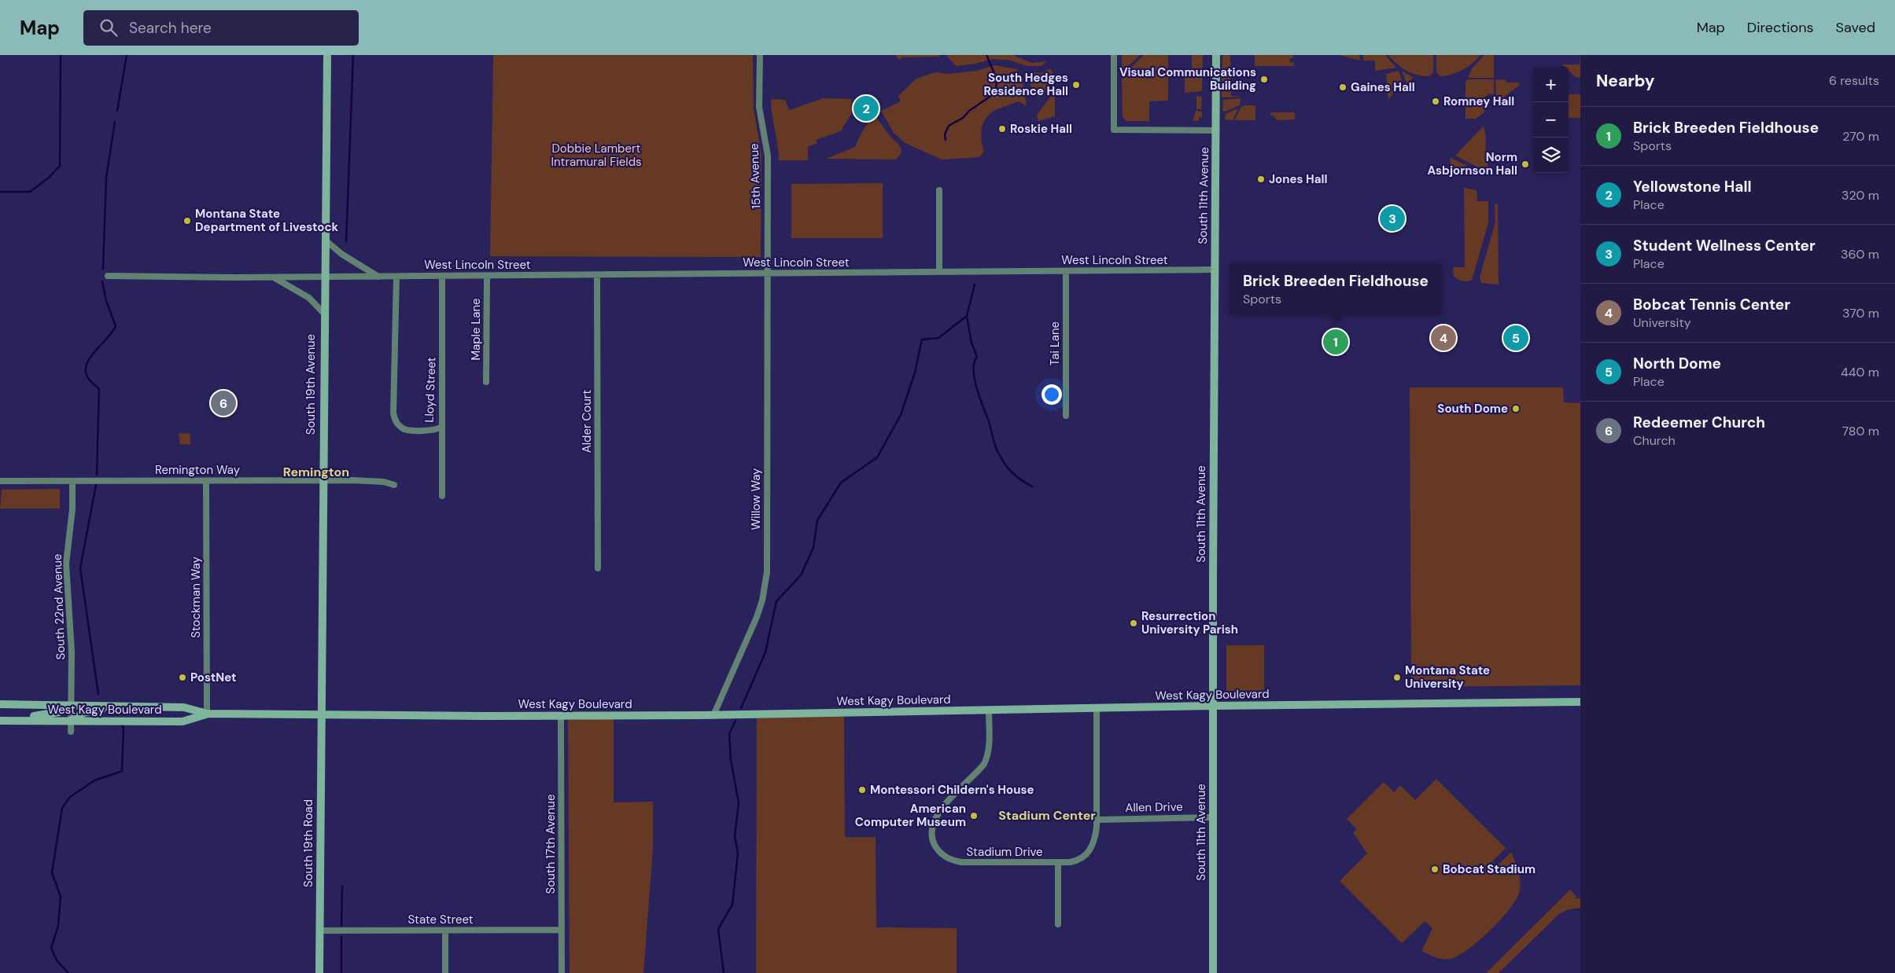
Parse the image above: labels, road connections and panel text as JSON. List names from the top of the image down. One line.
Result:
{"streets":{"main road":["South 11th Avenue","South 19th Avenue","West Kagy Boulevard","South 19th Road"],"street":["15th Avenue","West Lincoln Street","Maple Lane","Tai Lane","Lloyd Street","Alder Court","Remington Way","Willow Way","Stockman Way","South 22nd Avenue","Allen Drive","South 17th Avenue","Stadium Drive","State Street"]},"crossings":[["15th Avenue","West Lincoln Street"],["15th Avenue","Willow Way"],["South 11th Avenue","West Lincoln Street"],["South 11th Avenue","West Kagy Boulevard"],["South 11th Avenue","Allen Drive"],["West Lincoln Street","Maple Lane"],["West Lincoln Street","Tai Lane"],["West Lincoln Street","South 19th Avenue"],["West Lincoln Street","Lloyd Street"],["West Lincoln Street","Alder Court"],["West Lincoln Street","Willow Way"],["South 19th Avenue","Remington Way"],["South 19th Avenue","West Kagy Boulevard"],["South 19th Avenue","South 19th Road"],["Remington Way","Stockman Way"],["Remington Way","South 22nd Avenue"],["Willow Way","West Kagy Boulevard"],["Stockman Way","West Kagy Boulevard"],["South 22nd Avenue","West Kagy Boulevard"],["West Kagy Boulevard","South 19th Road"],["West Kagy Boulevard","South 17th Avenue"],["West Kagy Boulevard","Stadium Drive"],["Allen Drive","Stadium Drive"],["South 19th Road","State Street"],["South 17th Avenue","State Street"]],"districts":["Remington","Stadium Center"],"parks":["Dobbie Lambert Intramural Fields"],"places":["Visual Communications Building","South Hedges Residence Hall","Gaines Hall","Romney Hall","Roskie Hall","Norm Asbjornson Hall","Jones Hall","Montana State Department of Livestock","South Dome","Resurrection University Parish","PostNet","Montana State University","Montessori Childern's House","American Computer Museum","Bobcat Stadium"],"page":{"header":"Map","search":"Search here","nav":["Map","Directions","Saved"],"heading":["Nearby","6 results"],"map_buttons":["+","−"],"pins":["2","3","4","5","1","6"],"list":[{"mark":"1","name":"Brick Breeden Fieldhouse","note":"Sports","value":"270 m"},{"mark":"2","name":"Yellowstone Hall","note":"Place","value":"320 m"},{"mark":"3","name":"Student Wellness Center","note":"Place","value":"360 m"},{"mark":"4","name":"Bobcat Tennis Center","note":"University","value":"370 m"},{"mark":"5","name":"North Dome","note":"Place","value":"440 m"},{"mark":"6","name":"Redeemer Church","note":"Church","value":"780 m"}],"popup":["Brick Breeden Fieldhouse","Sports"]}}
